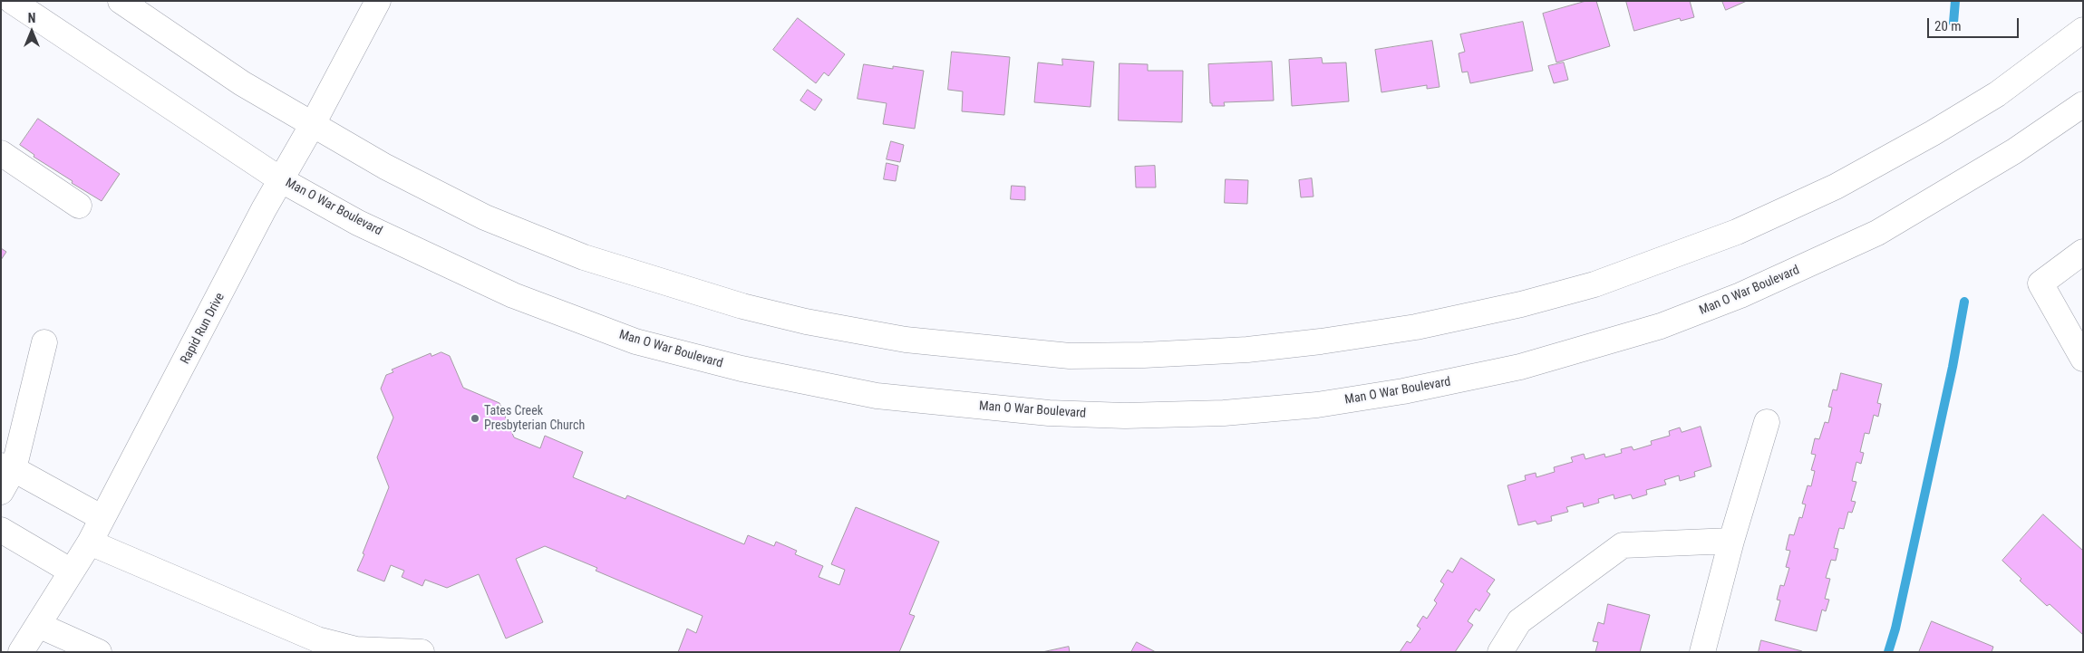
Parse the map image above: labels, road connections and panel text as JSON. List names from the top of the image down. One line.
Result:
{"streets":{"main road":["Man O War Boulevard","Rapid Run Drive"]},"crossings":[["Man O War Boulevard","Rapid Run Drive"]],"places":["Tates Creek Presbyterian Church"],"scale_bar":"20 m","north":"top"}
